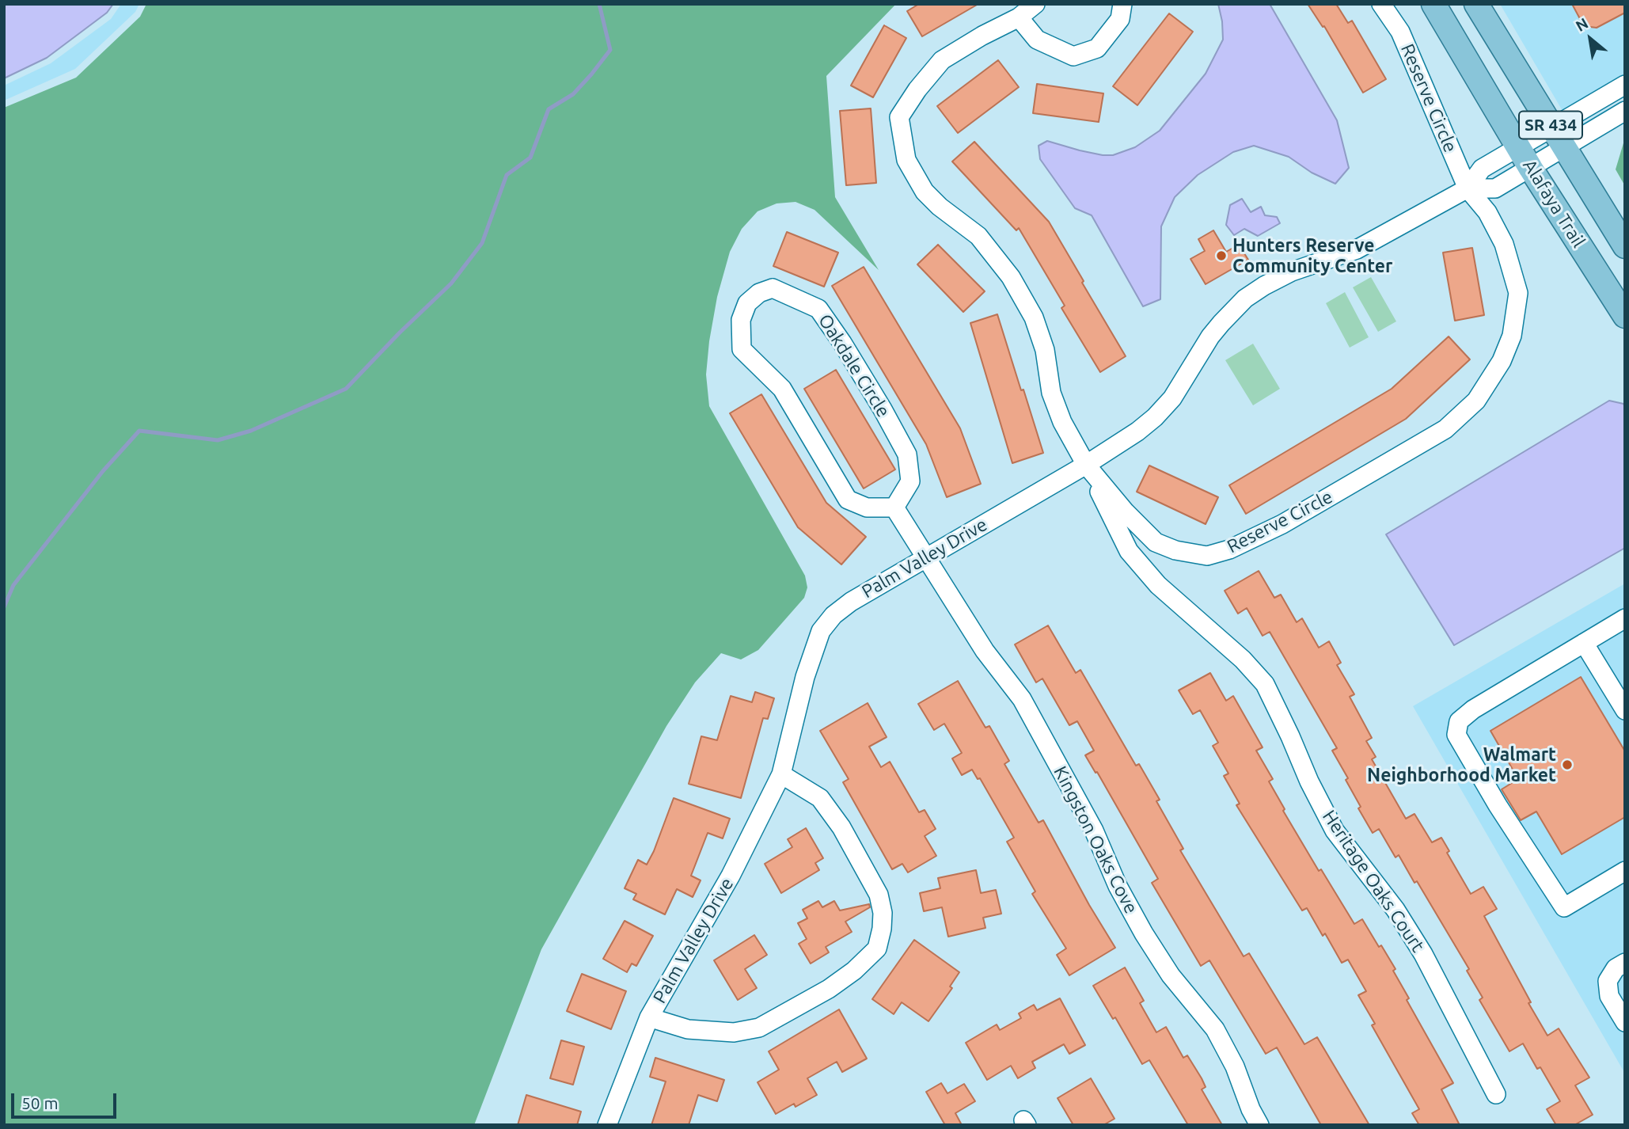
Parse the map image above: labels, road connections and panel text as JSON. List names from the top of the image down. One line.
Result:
{"streets":{"main road":["SR 434","Alafaya Trail"],"street":["Reserve Circle","Oakdale Circle","Palm Valley Drive","Kingston Oaks Cove","Heritage Oaks Court"]},"crossings":[["Reserve Circle","Palm Valley Drive"],["Reserve Circle","Heritage Oaks Court"],["SR 434","Palm Valley Drive"],["Alafaya Trail","Palm Valley Drive"],["Palm Valley Drive","Kingston Oaks Cove"],["Palm Valley Drive","Heritage Oaks Court"]],"places":["Hunters Reserve Community Center","Walmart Neighborhood Market"],"scale_bar":"50 m","north":"top left"}
